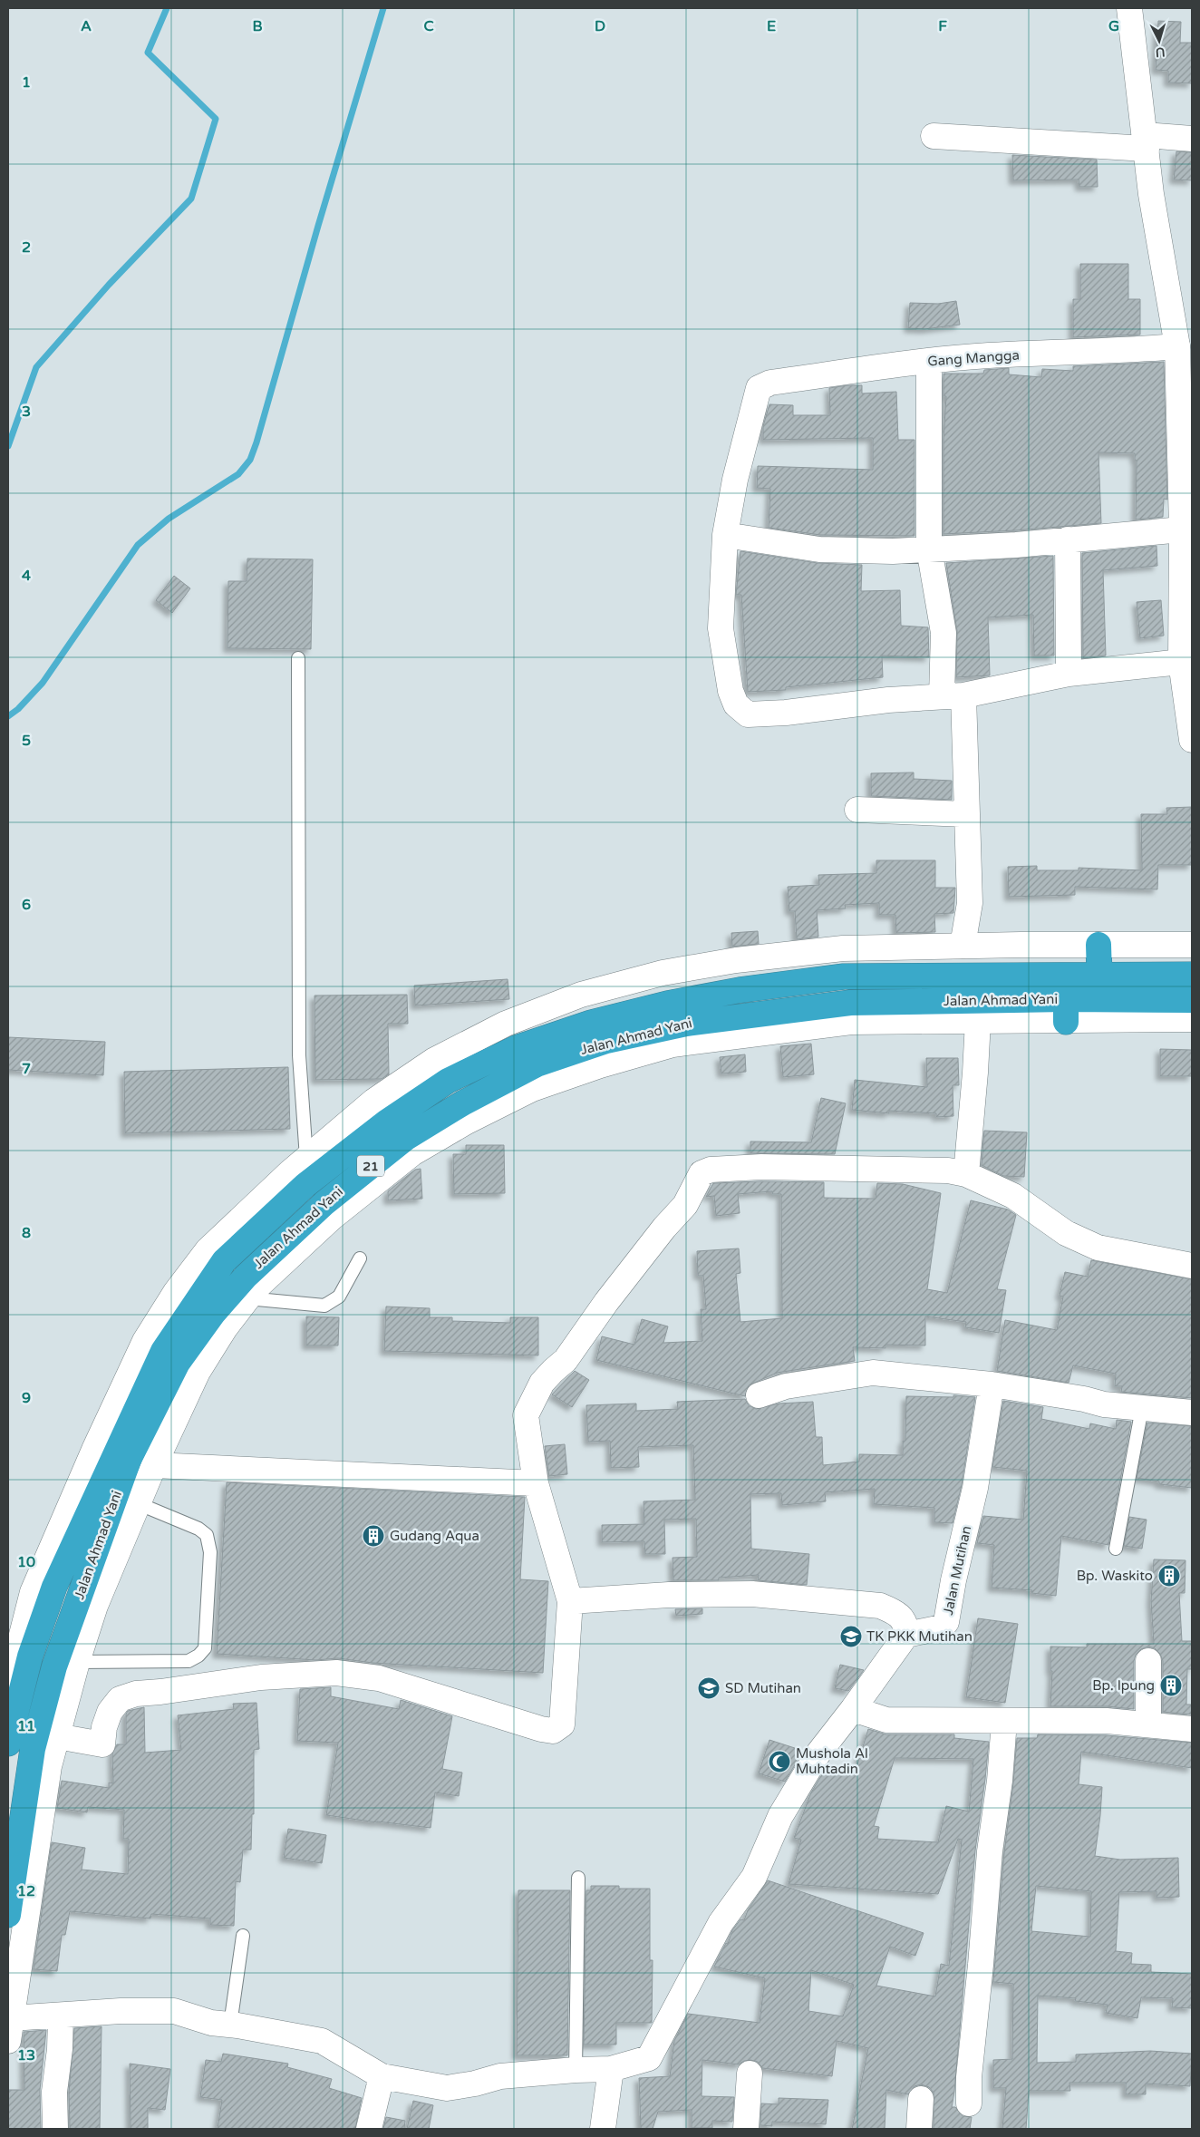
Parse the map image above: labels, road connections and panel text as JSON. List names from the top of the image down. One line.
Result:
{"streets":{"highway":["Jalan Ahmad Yani","21"],"street":["Gang Mangga","Jalan Mutihan"]},"places":{"building":["Gudang Aqua","Bp. Waskito","Bp. Ipung"],"school or university":["TK PKK Mutihan","SD Mutihan"],"mosque":["Mushola Al Muhtadin"]},"north":"bottom","grid":{"columns":["A","B","C","D","E","F","G"],"rows":["1","2","3","4","5","6","7","8","9","10","11","12","13"]}}
